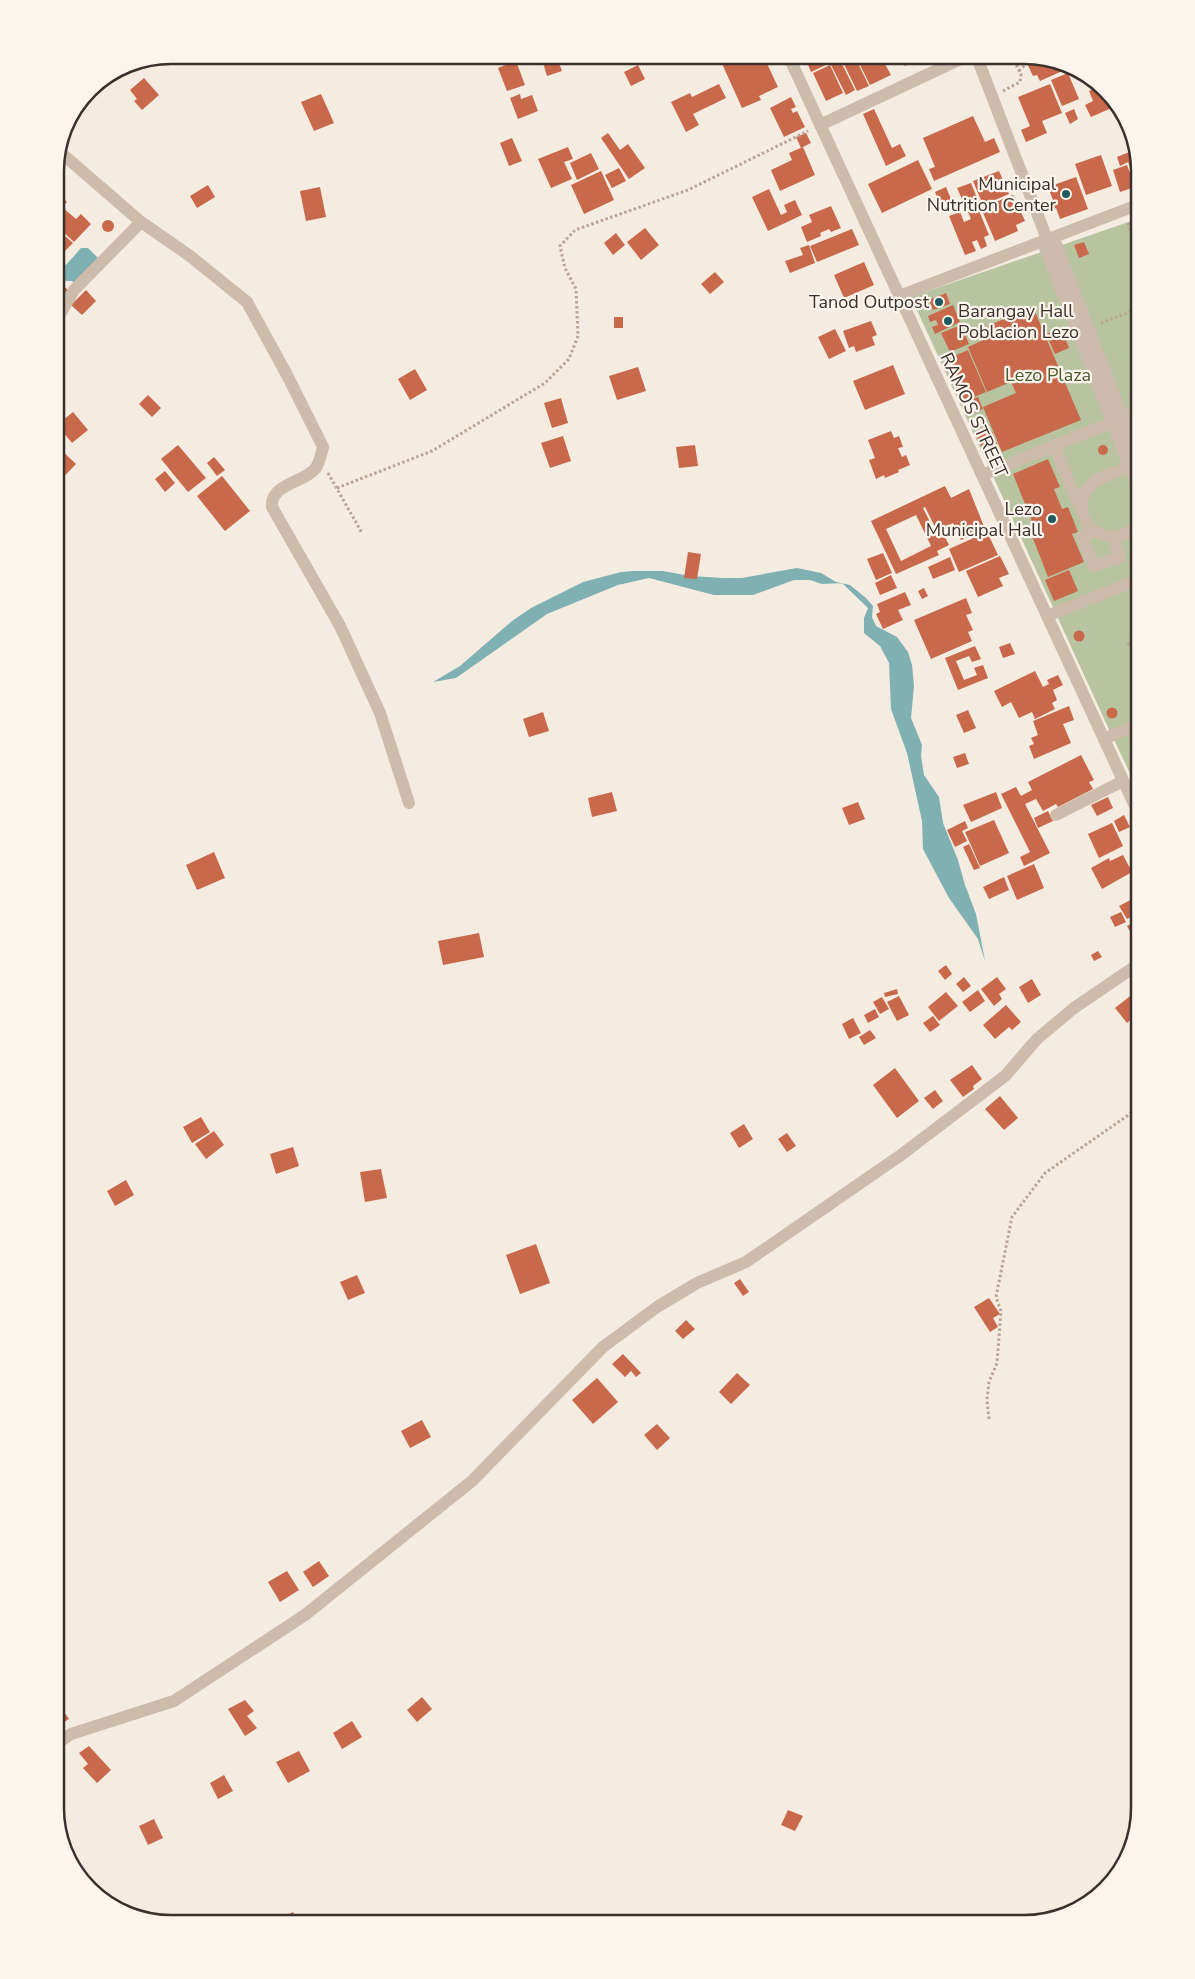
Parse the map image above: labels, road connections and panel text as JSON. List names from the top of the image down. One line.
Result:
{"streets":{"street":["RAMOS STREET"]},"parks":["Lezo Plaza"],"places":["Municipal Nutrition Center","Tanod Outpost","Barangay Hall Poblacion Lezo","Lezo Municipal Hall"]}
